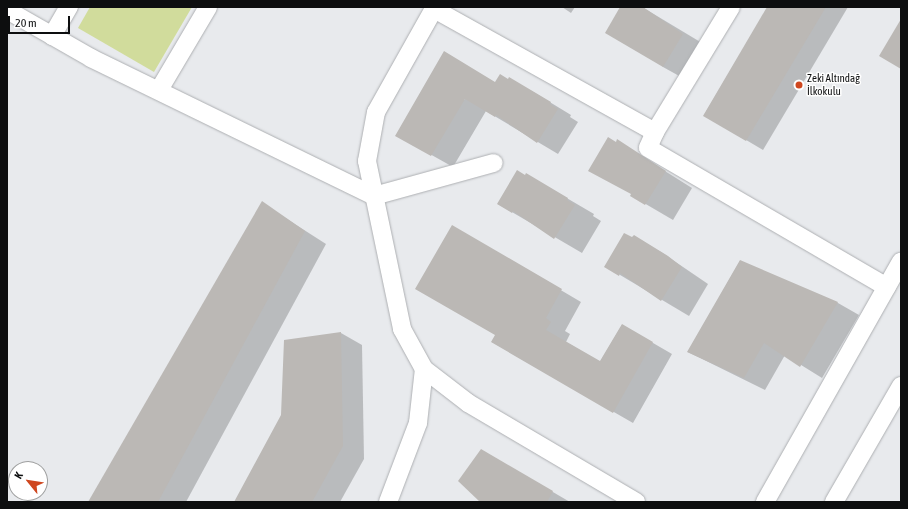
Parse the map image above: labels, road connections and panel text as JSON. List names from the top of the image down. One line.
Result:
{"places":["Zeki Altındağ İlkokulu"],"scale_bar":"20 m","north":"top left"}
